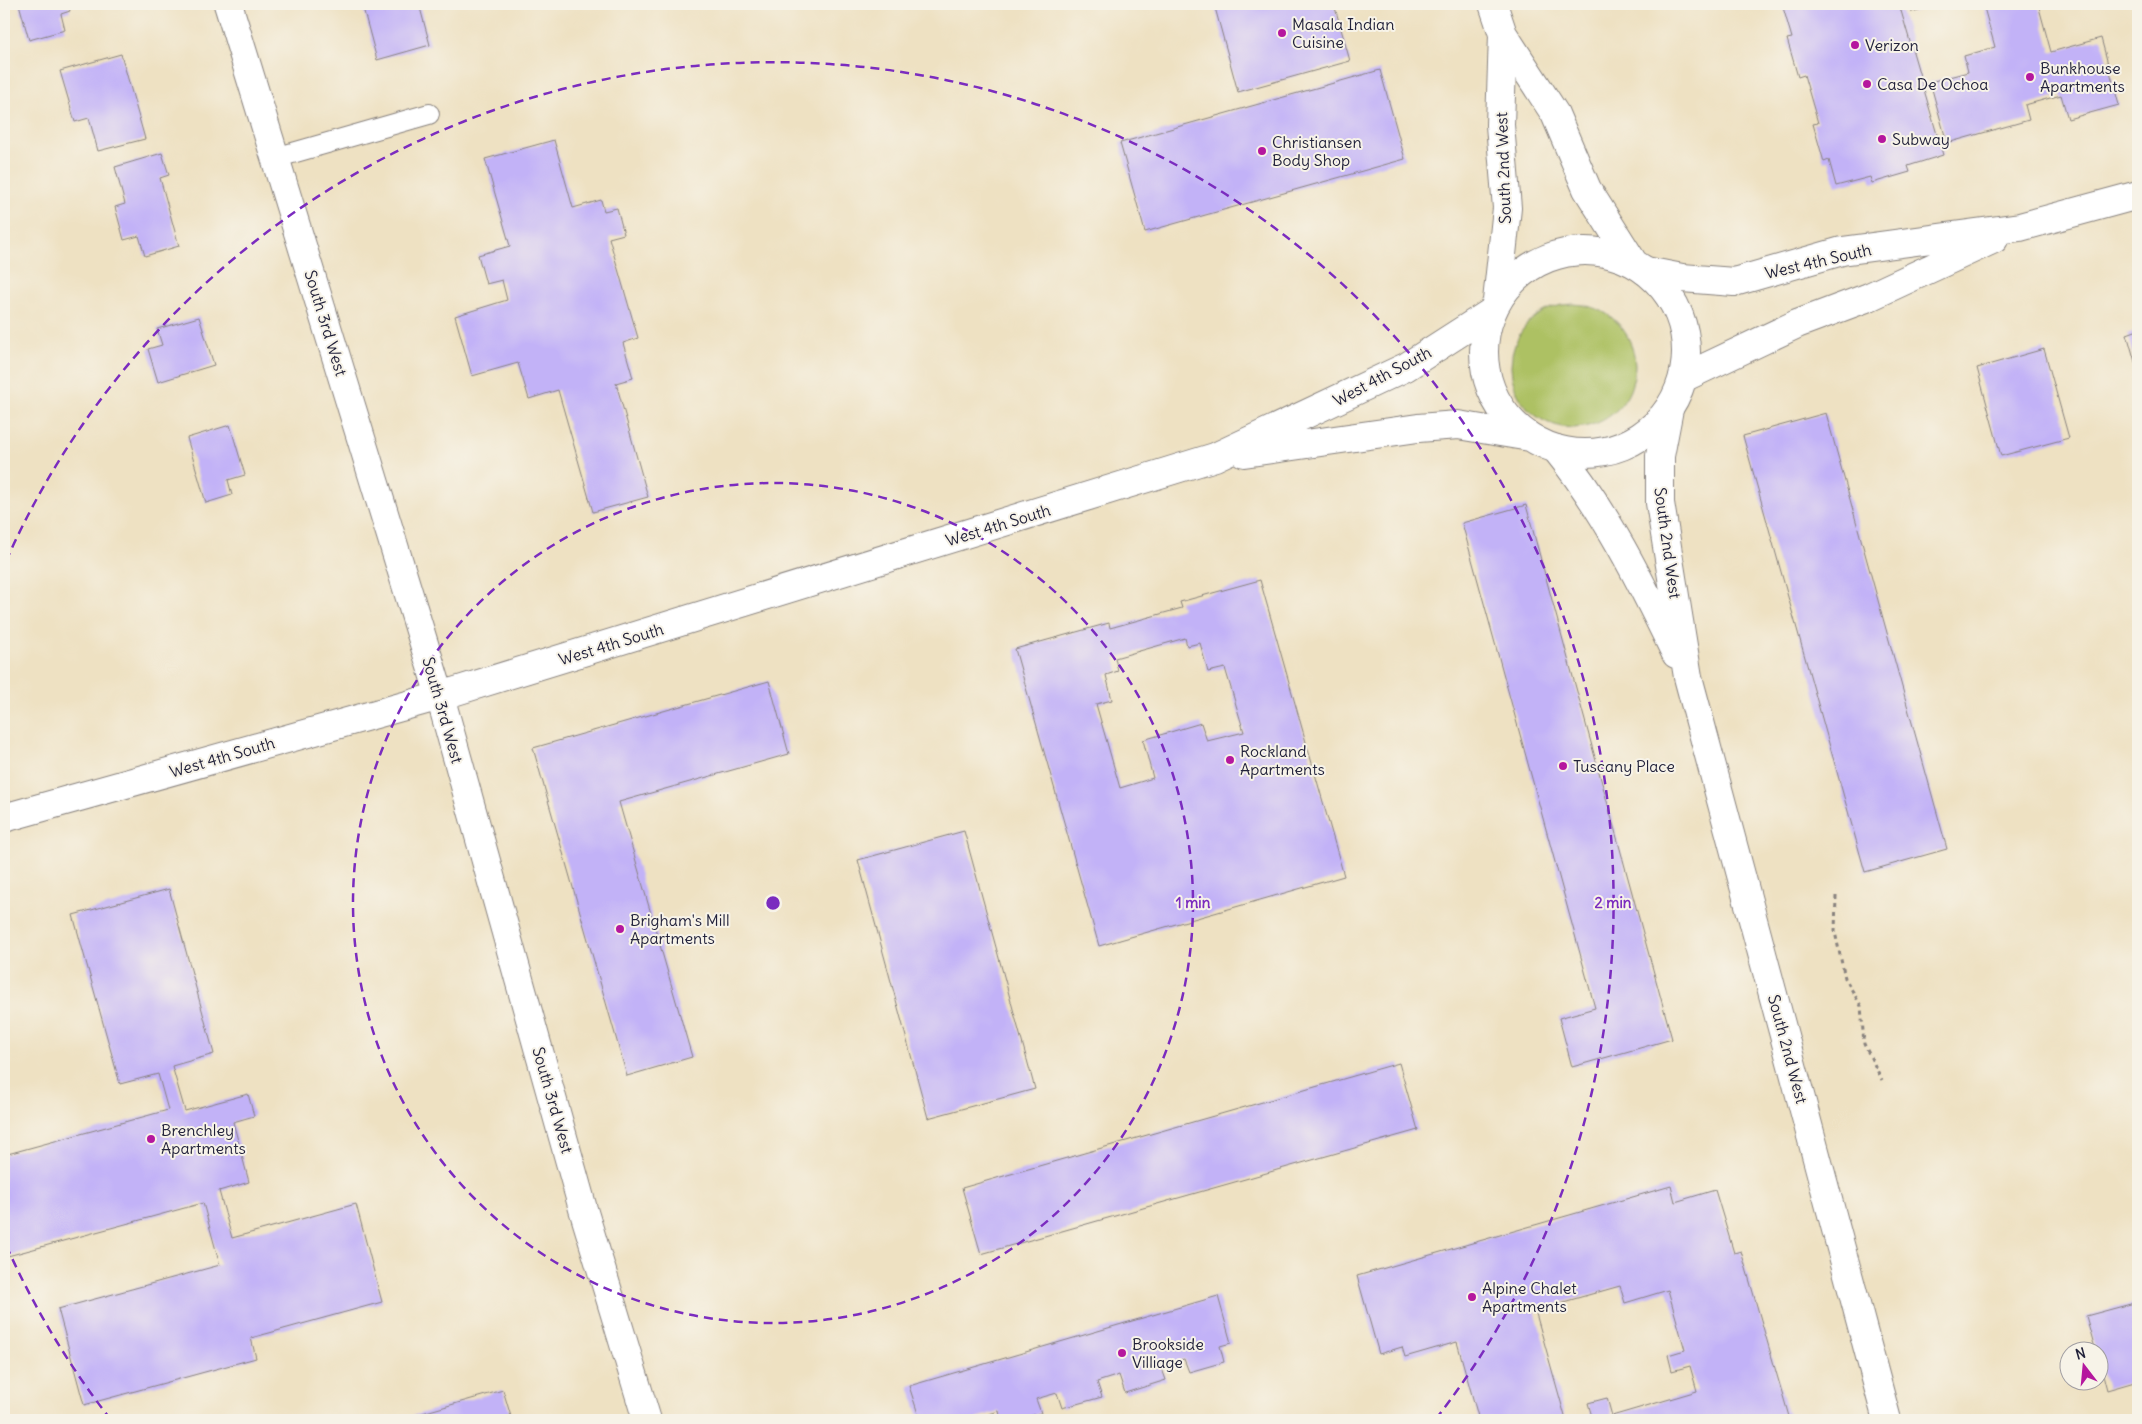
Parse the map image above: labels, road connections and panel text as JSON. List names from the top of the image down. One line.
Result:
{"streets":{"main road":["South 2nd West","West 4th South","South 3rd West"]},"crossings":[["South 2nd West","West 4th South"],["West 4th South","South 3rd West"]],"places":["Masala Indian Cuisine","Verizon","Bunkhouse Apartments","Casa De Ochoa","Subway","Christiansen Body Shop","Rockland Apartments","Tuscany Place","Brigham's Mill Apartments","Brenchley Apartments","Alpine Chalet Apartments","Brookside Villiage"],"north":"top","rings":["1 min","2 min"]}
